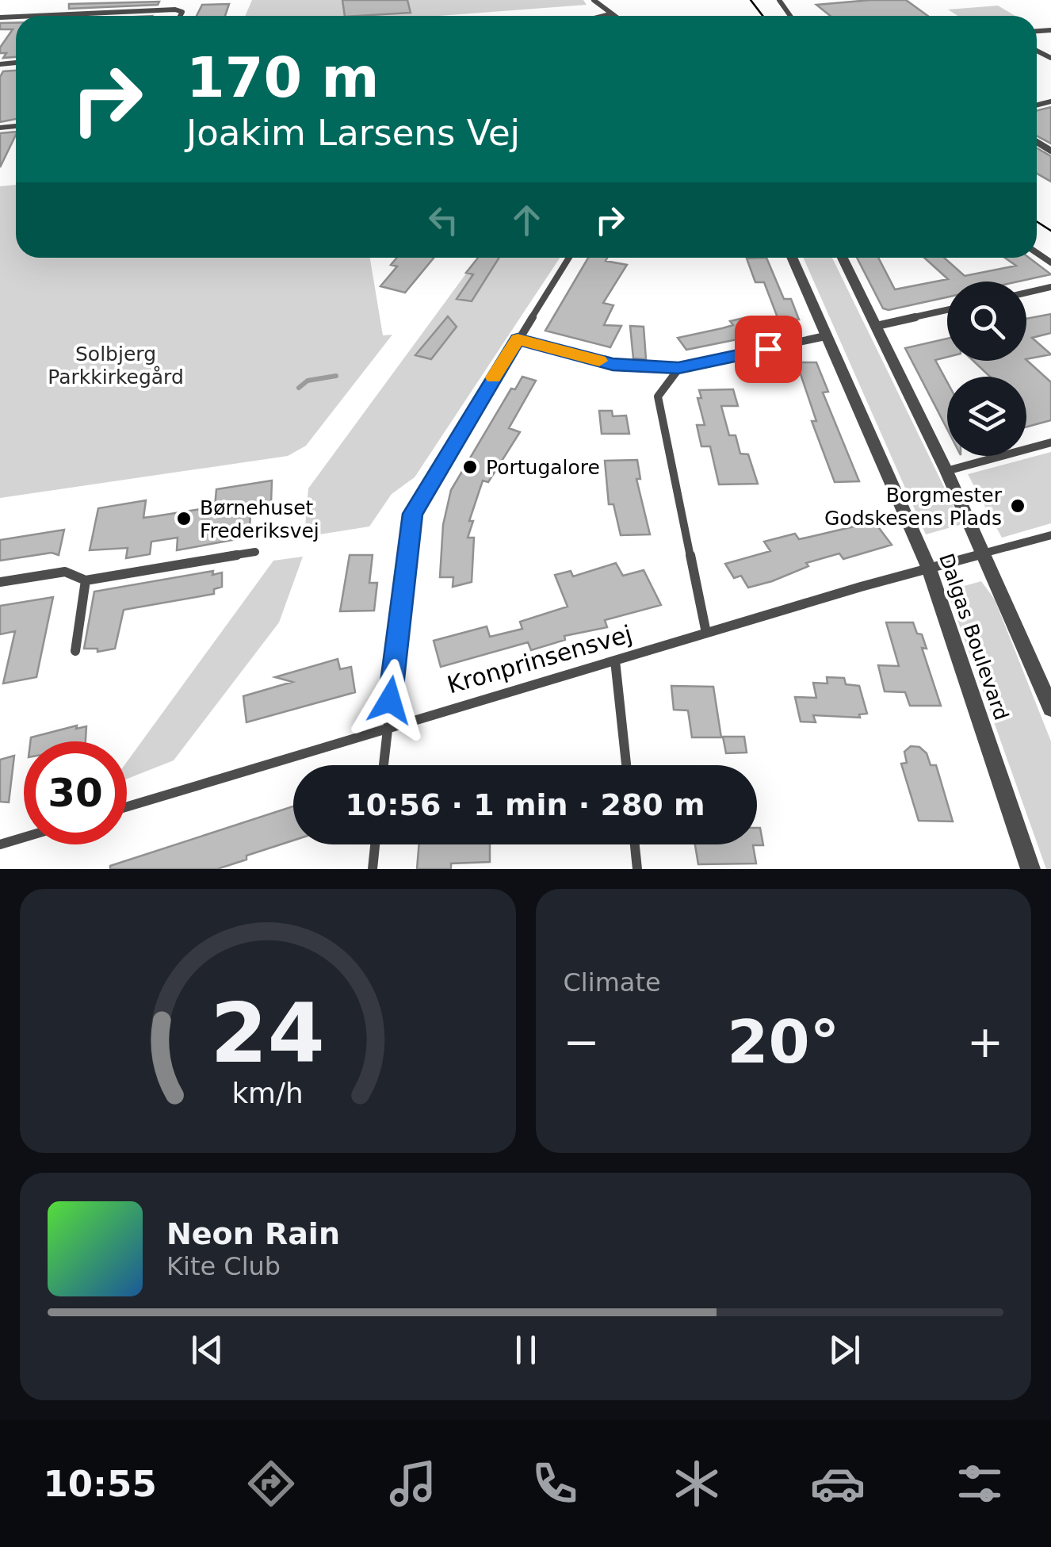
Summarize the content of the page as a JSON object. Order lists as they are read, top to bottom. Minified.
{"streets":{"street":["Dalgas Boulevard","Kronprinsensvej"]},"crossings":[["Dalgas Boulevard","Kronprinsensvej"]],"parks":["Solbjerg Parkkirkegård"],"places":["Portugalore","Borgmester Godskesens Plads","Børnehuset Frederiksvej"],"page":{"turn":["170 m","Joakim Larsens Vej"],"limit":"30","trip":"10:56 · 1 min · 280 m","tile":"Climate","heat":["−","20°","+"],"song":["Neon Rain","Kite Club"],"tabs":"10:55","gauge":["24","km/h"]}}
